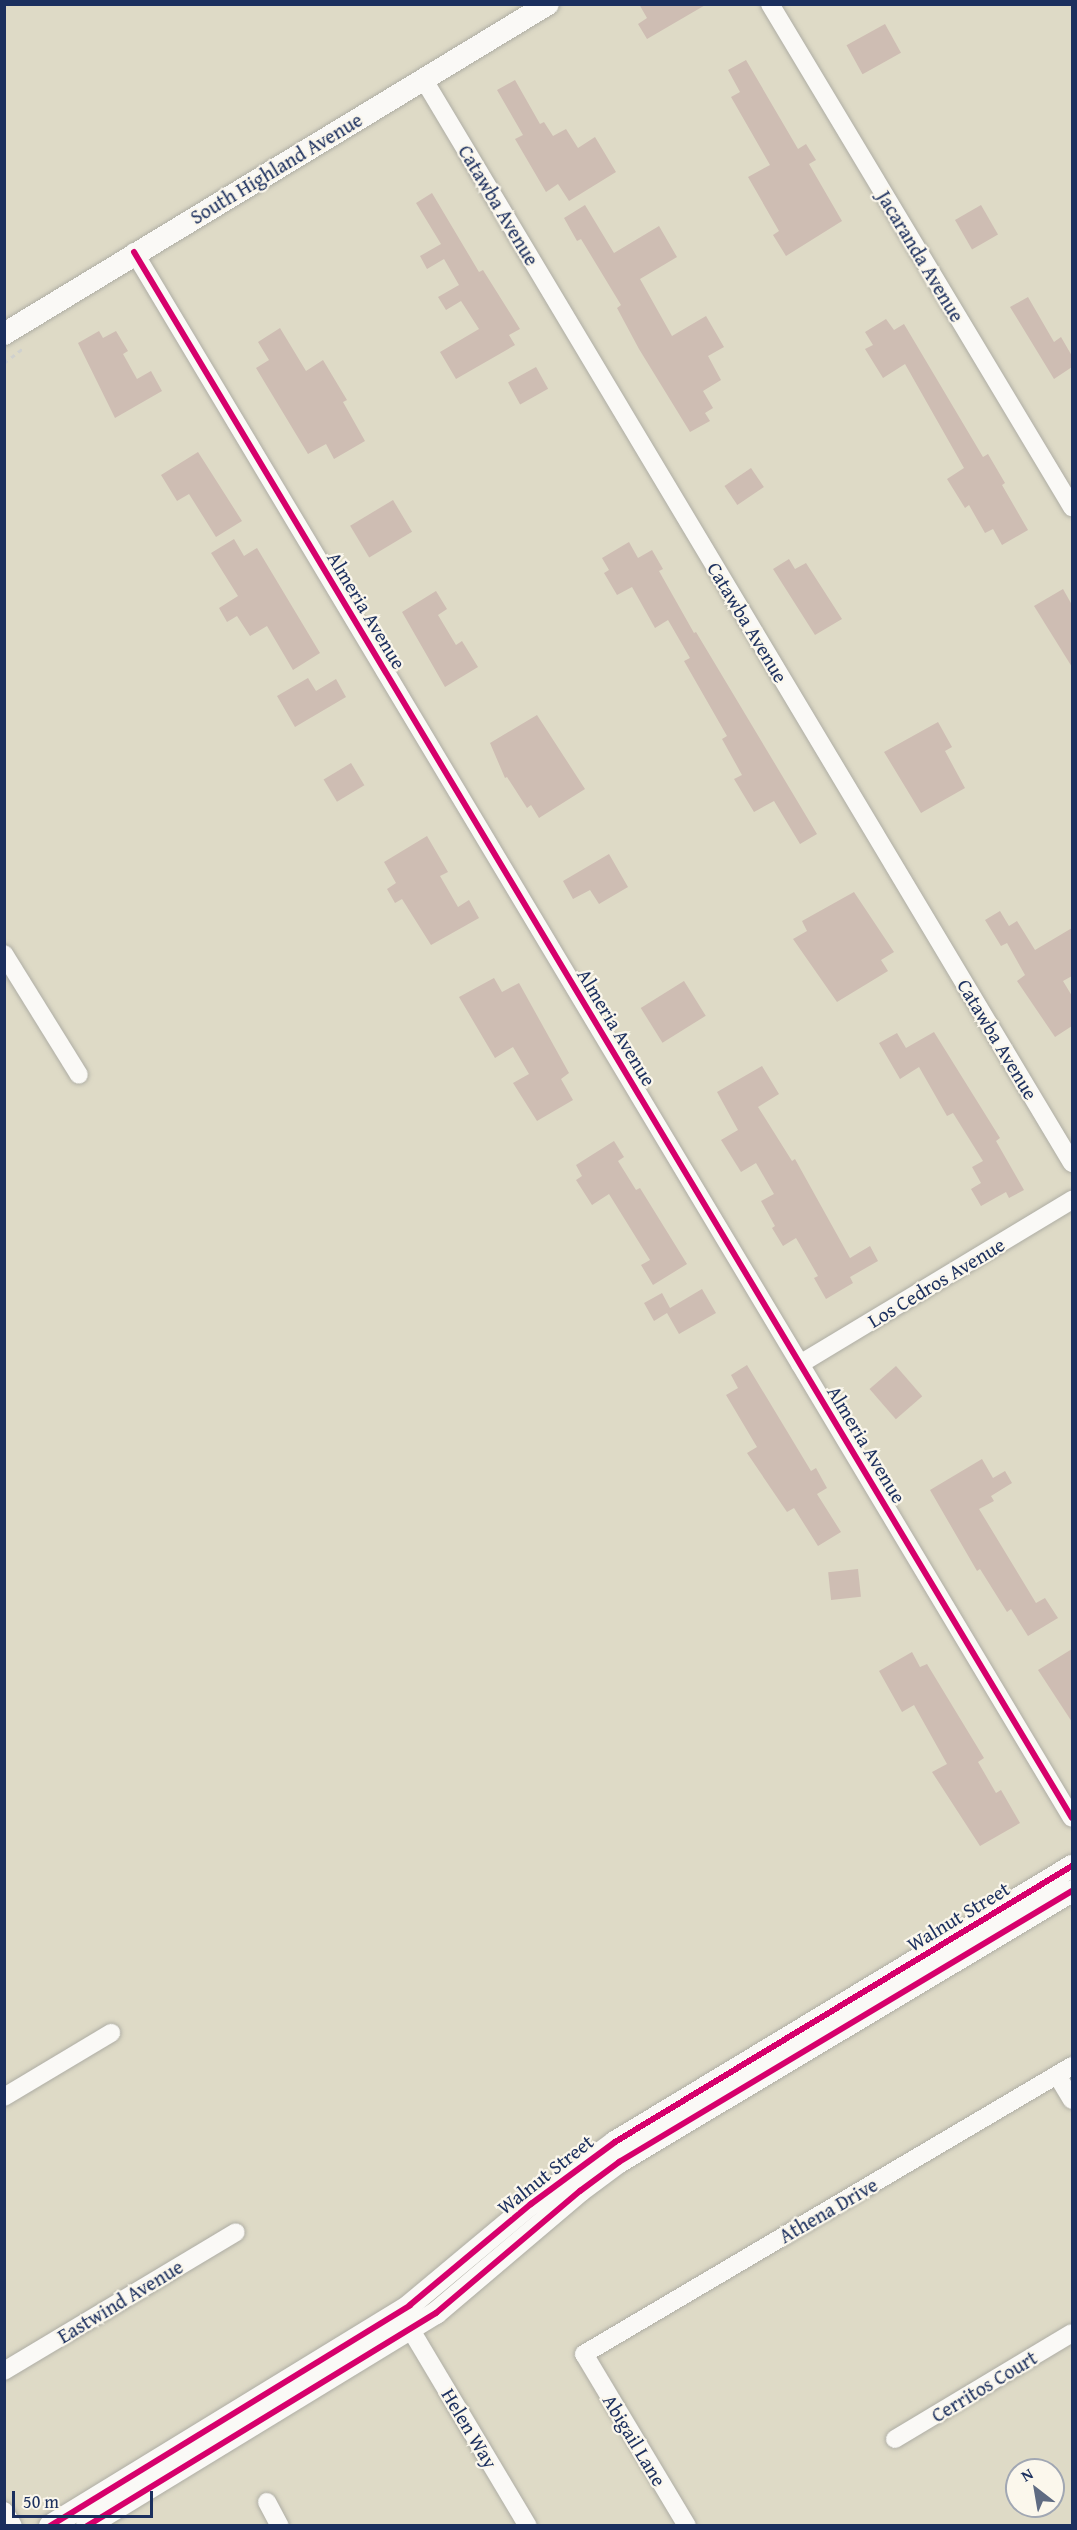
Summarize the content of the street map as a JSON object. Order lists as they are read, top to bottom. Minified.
{"streets":{"street":["South Highland Avenue","Catawba Avenue","Jacaranda Avenue","Almeria Avenue","Los Cedros Avenue","Walnut Street","Athena Drive","Eastwind Avenue","Cerritos Court","Helen Way","Abigail Lane"]},"crossings":[["South Highland Avenue","Catawba Avenue"],["South Highland Avenue","Almeria Avenue"],["Almeria Avenue","Los Cedros Avenue"],["Walnut Street","Helen Way"],["Athena Drive","Abigail Lane"]],"scale_bar":"50 m","north":"top left"}
